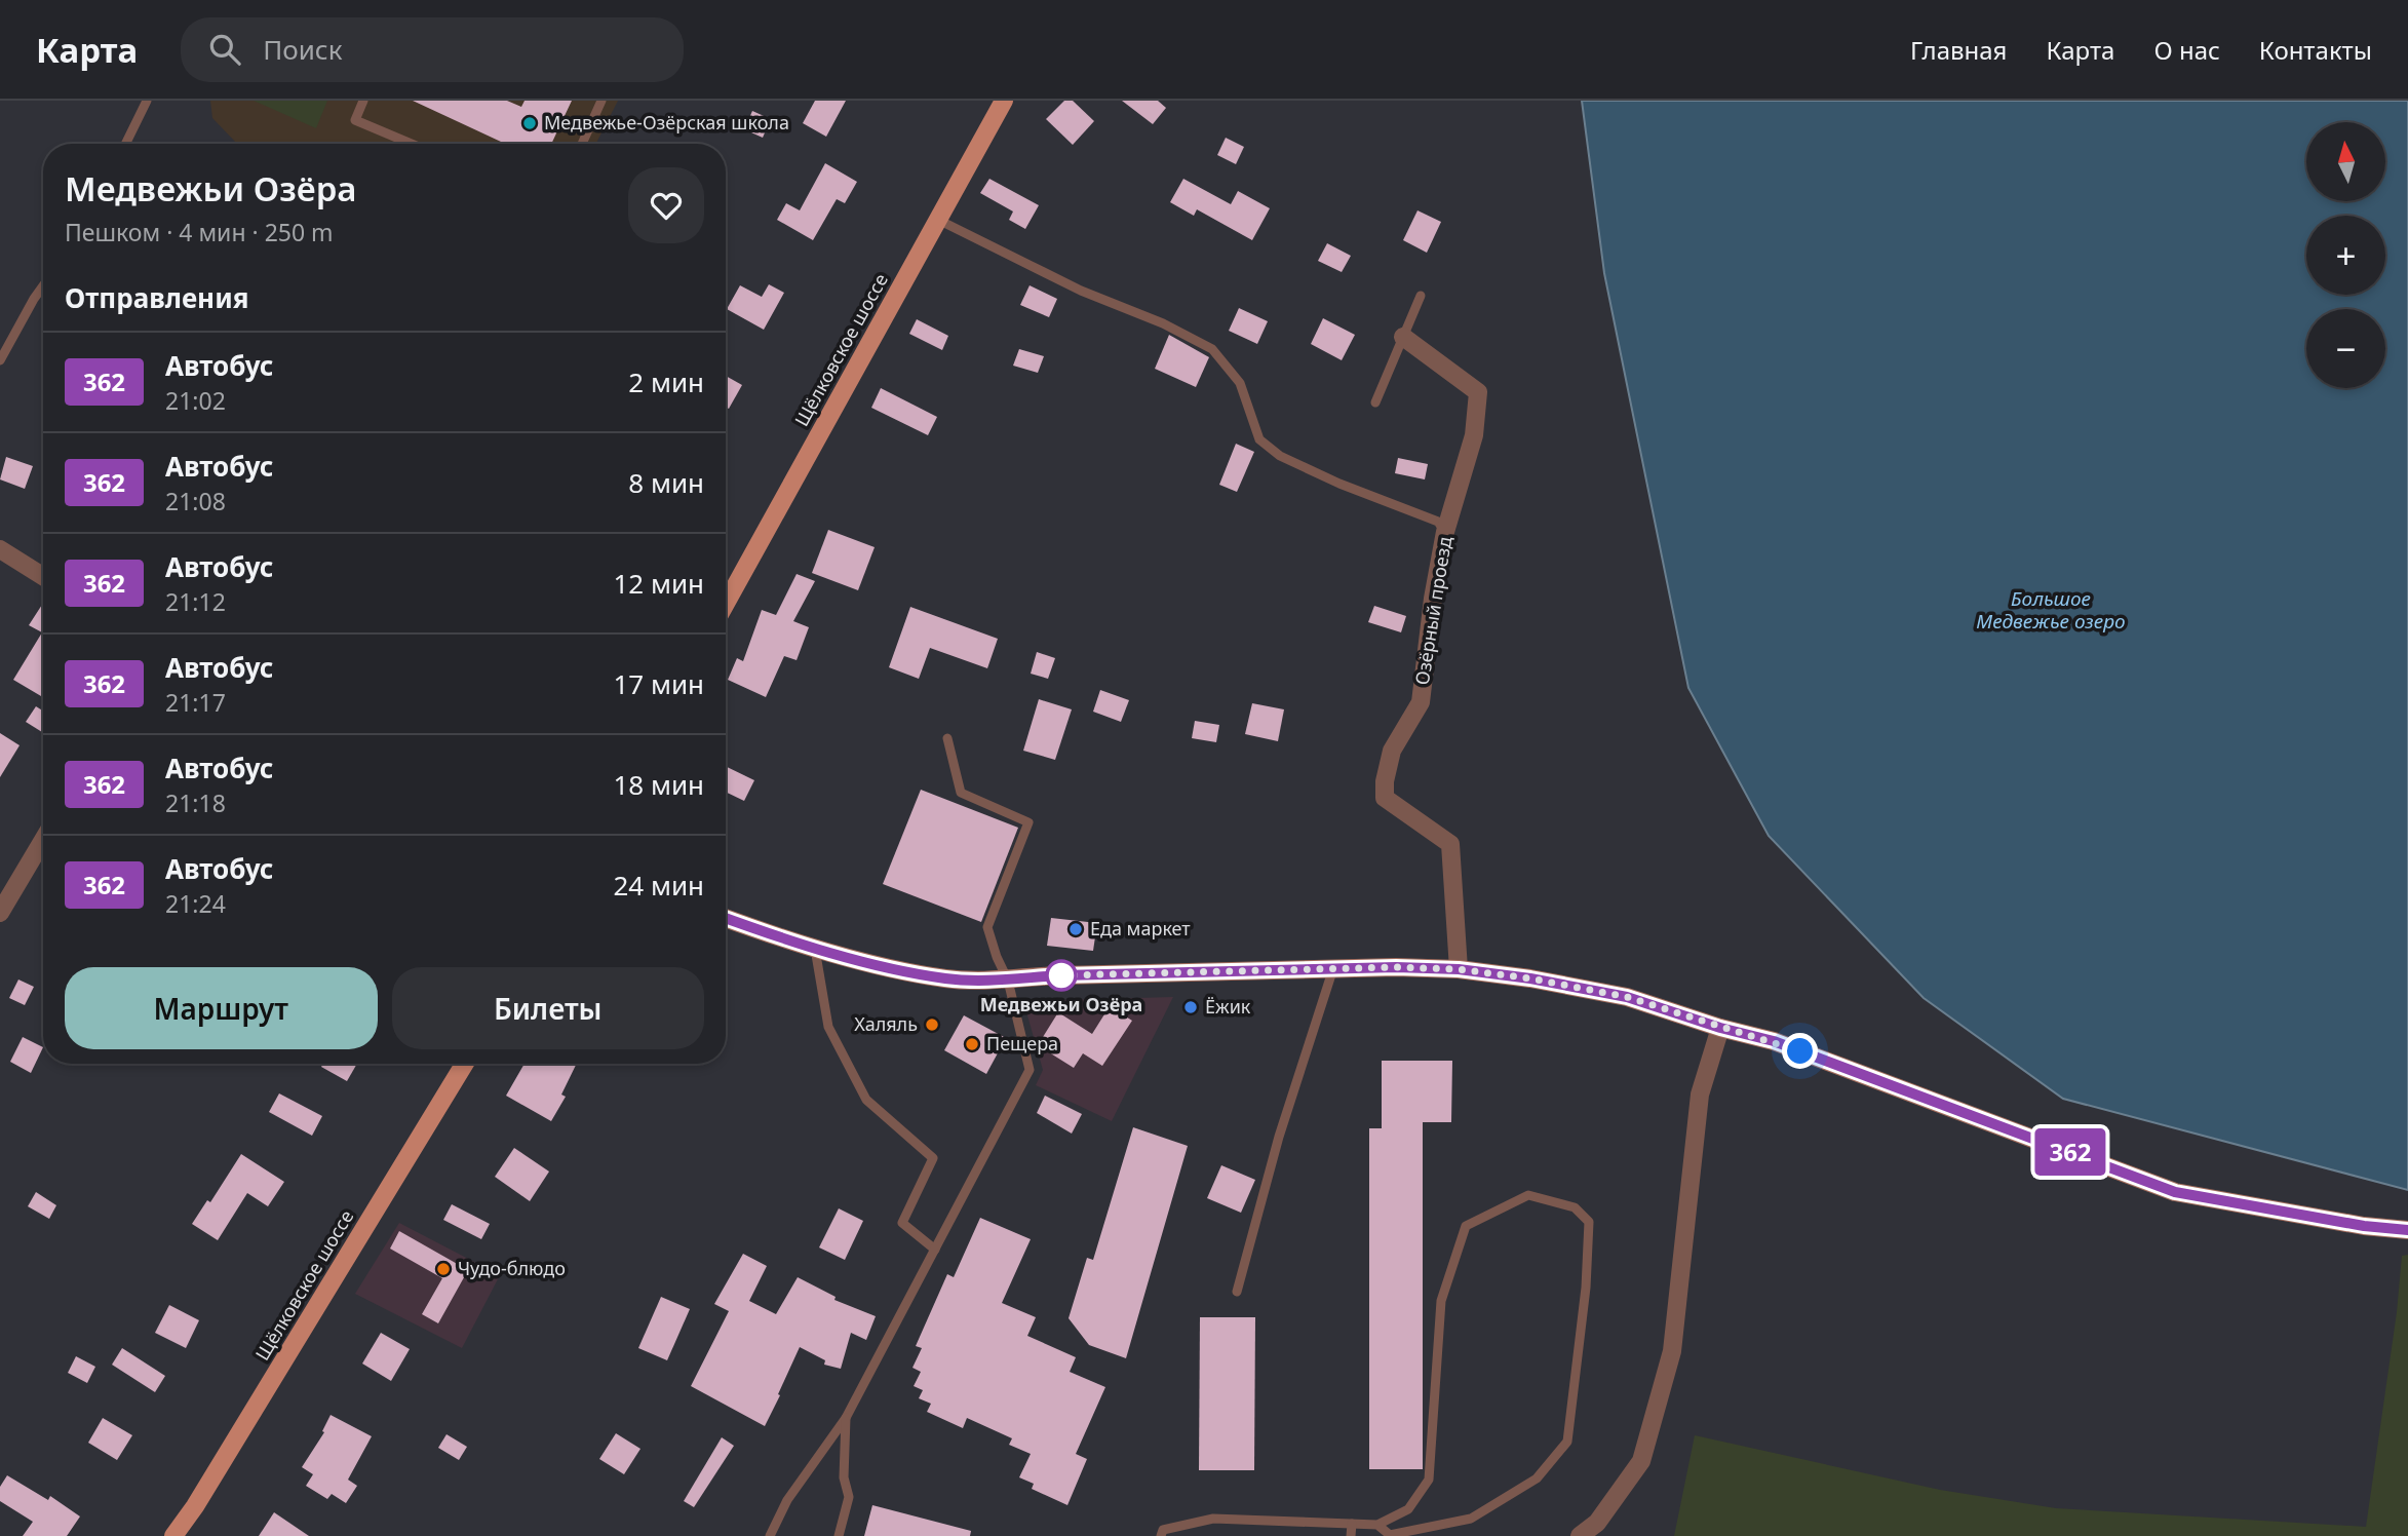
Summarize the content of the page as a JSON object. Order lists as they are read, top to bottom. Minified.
{"streets":{"main road":["Щёлковское шоссе"],"street":["Озёрный проезд"]},"water":["Большое Медвежье озеро"],"places":["Медвежье-Озёрская школа","Еда маркет","Медвежьи Озёра","Ёжик","Халяль","Пещера","Чудо-блюдо"],"lines":["bus line 362"],"north":"top","page":{"header":"Карта","search":"Поиск","nav":["Главная","Карта","О нас","Контакты"],"on_map":"362","map_buttons":["+","−"],"heading":[["Медвежьи Озёра","Пешком · 4 мин · 250 m"],"Отправления"],"list":[{"mark":"362","name":"Автобус","note":"21:02","value":"2 мин"},{"mark":"362","name":"Автобус","note":"21:08","value":"8 мин"},{"mark":"362","name":"Автобус","note":"21:12","value":"12 мин"},{"mark":"362","name":"Автобус","note":"21:17","value":"17 мин"},{"mark":"362","name":"Автобус","note":"21:18","value":"18 мин"},{"mark":"362","name":"Автобус","note":"21:24","value":"24 мин"}],"buttons":["Маршрут","Билеты"]}}
